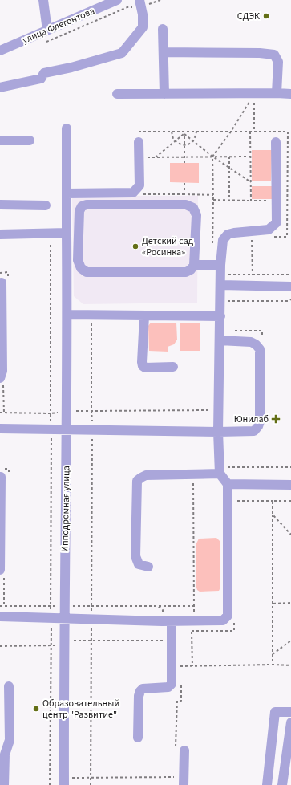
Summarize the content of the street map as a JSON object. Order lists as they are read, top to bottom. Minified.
{"streets":{"street":["улица Флегонтова","Ипподромная улица"]},"places":{"other":["СДЭК","Детский сад «Росинка»","Образовательный центр \"Развитие\""],"health":["Юнилаб"]}}
